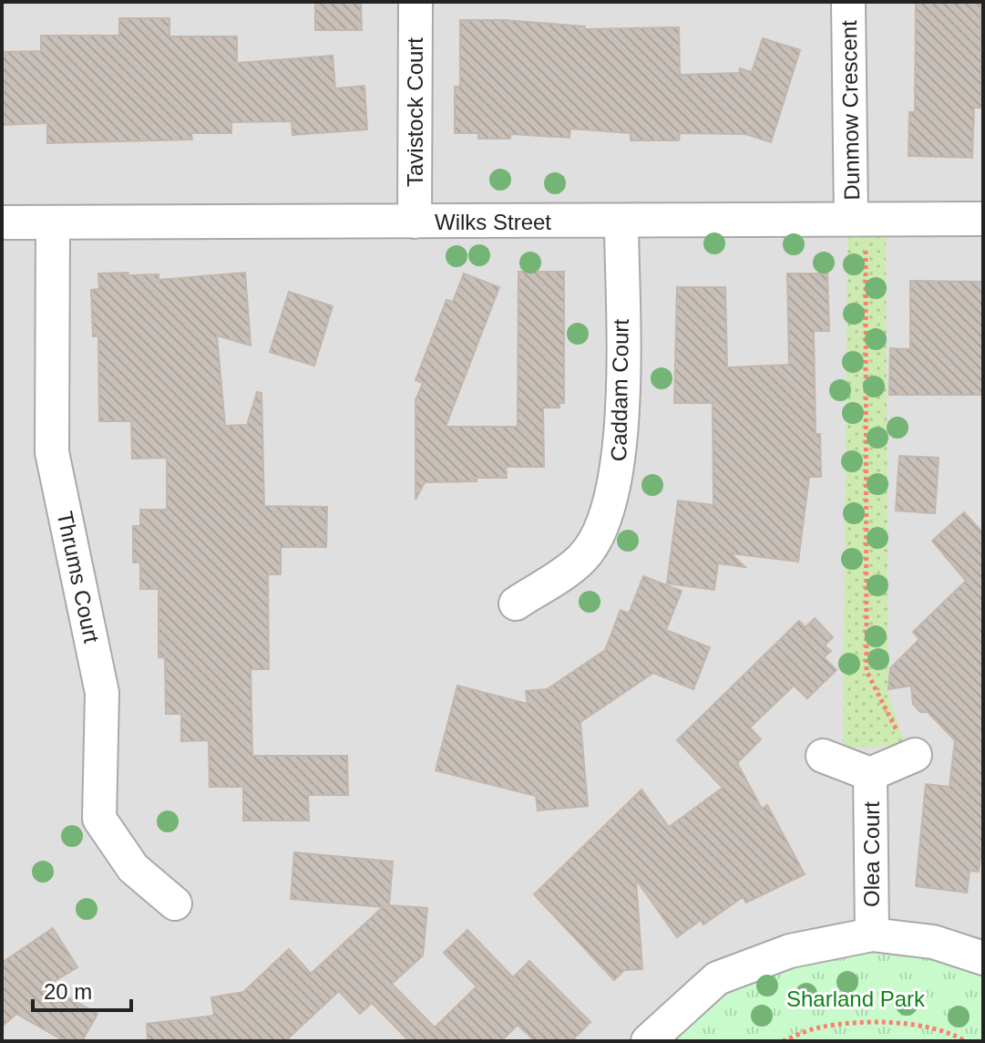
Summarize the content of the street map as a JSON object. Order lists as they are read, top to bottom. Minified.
{"streets":{"street":["Dunmow Crescent","Tavistock Court","Wilks Street","Caddam Court","Thrums Court","Olea Court"]},"crossings":[["Dunmow Crescent","Wilks Street"],["Tavistock Court","Wilks Street"],["Wilks Street","Caddam Court"],["Wilks Street","Thrums Court"]],"parks":["Sharland Park"],"scale_bar":"20 m"}
